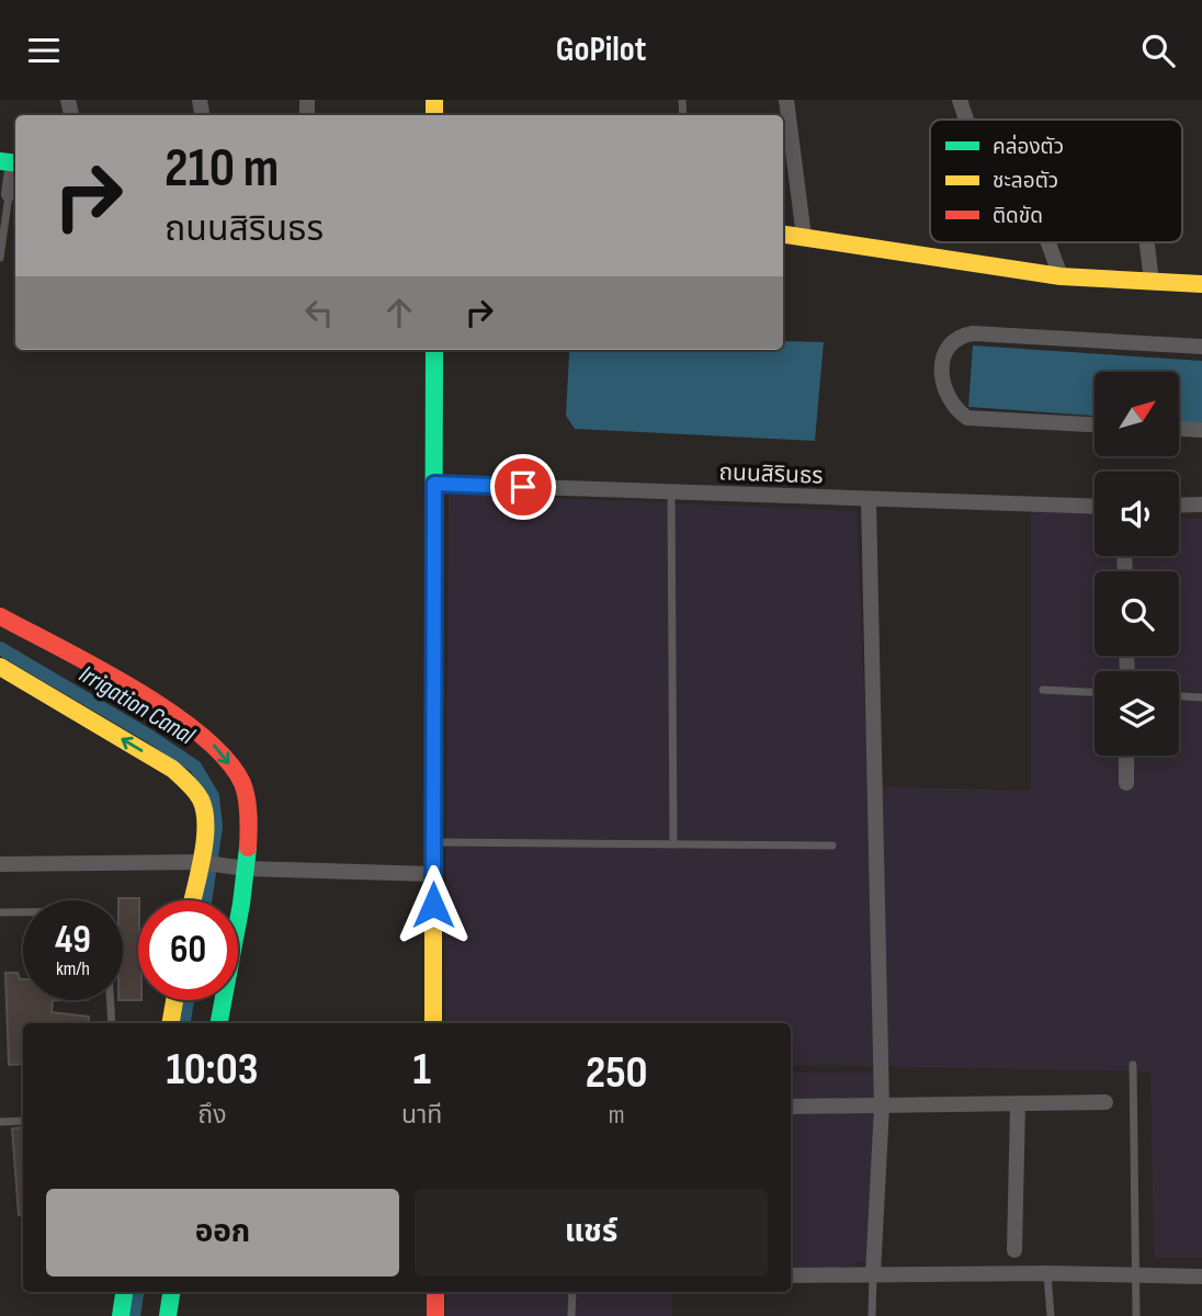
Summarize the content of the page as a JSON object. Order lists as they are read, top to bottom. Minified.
{"streets":{"street":["ถนนสิรินธร"]},"water":["Irrigation Canal"],"legend":["คล่องตัว","ชะลอตัว","ติดขัด"],"north":"top right","page":{"header":"GoPilot","turn":["210 m","ถนนสิรินธร"],"speed":"49 km/h","limit":"60","eta":["10:03","ถึง","1","นาที","250","m"],"buttons":["ออก","แชร์"]}}
